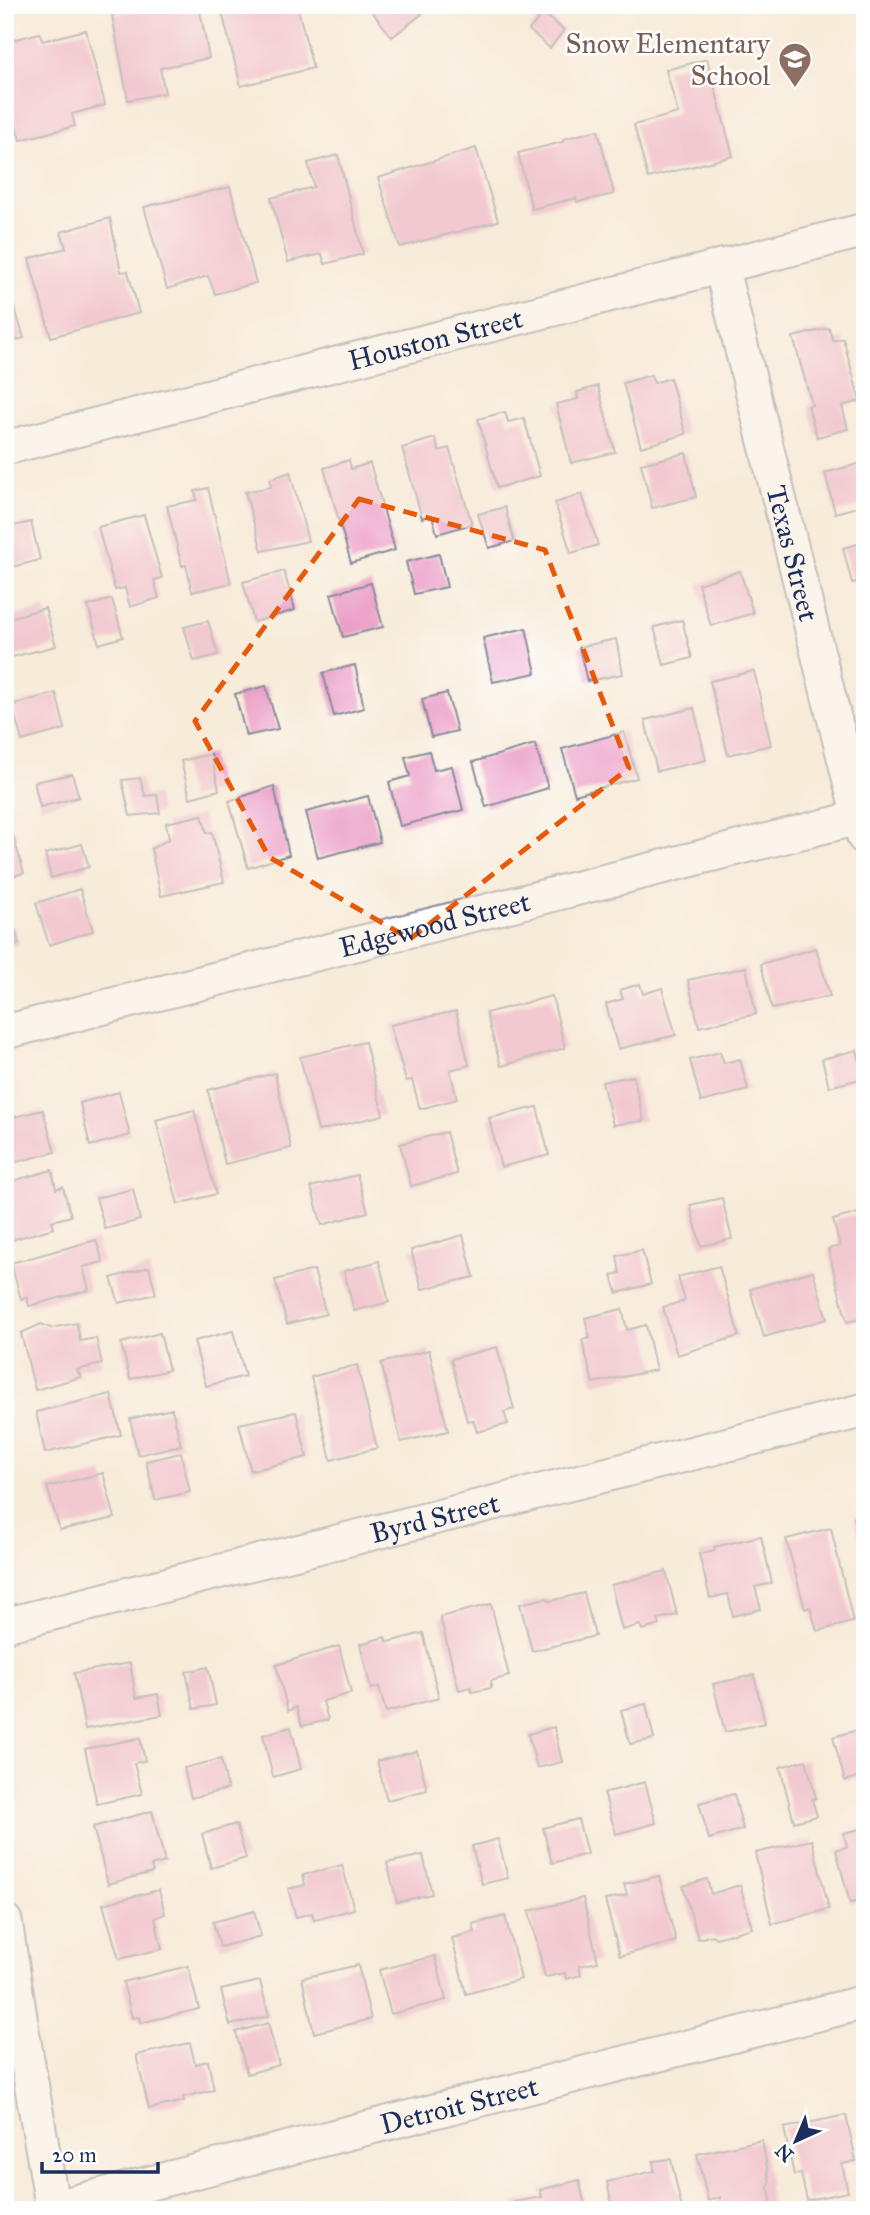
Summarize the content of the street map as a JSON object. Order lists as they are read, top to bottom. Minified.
{"streets":{"street":["Houston Street","Texas Street","Edgewood Street","Byrd Street","Detroit Street"]},"crossings":[["Houston Street","Texas Street"],["Texas Street","Edgewood Street"]],"places":{"school or university":["Snow Elementary School"]},"scale_bar":"20 m","north":"bottom left"}
